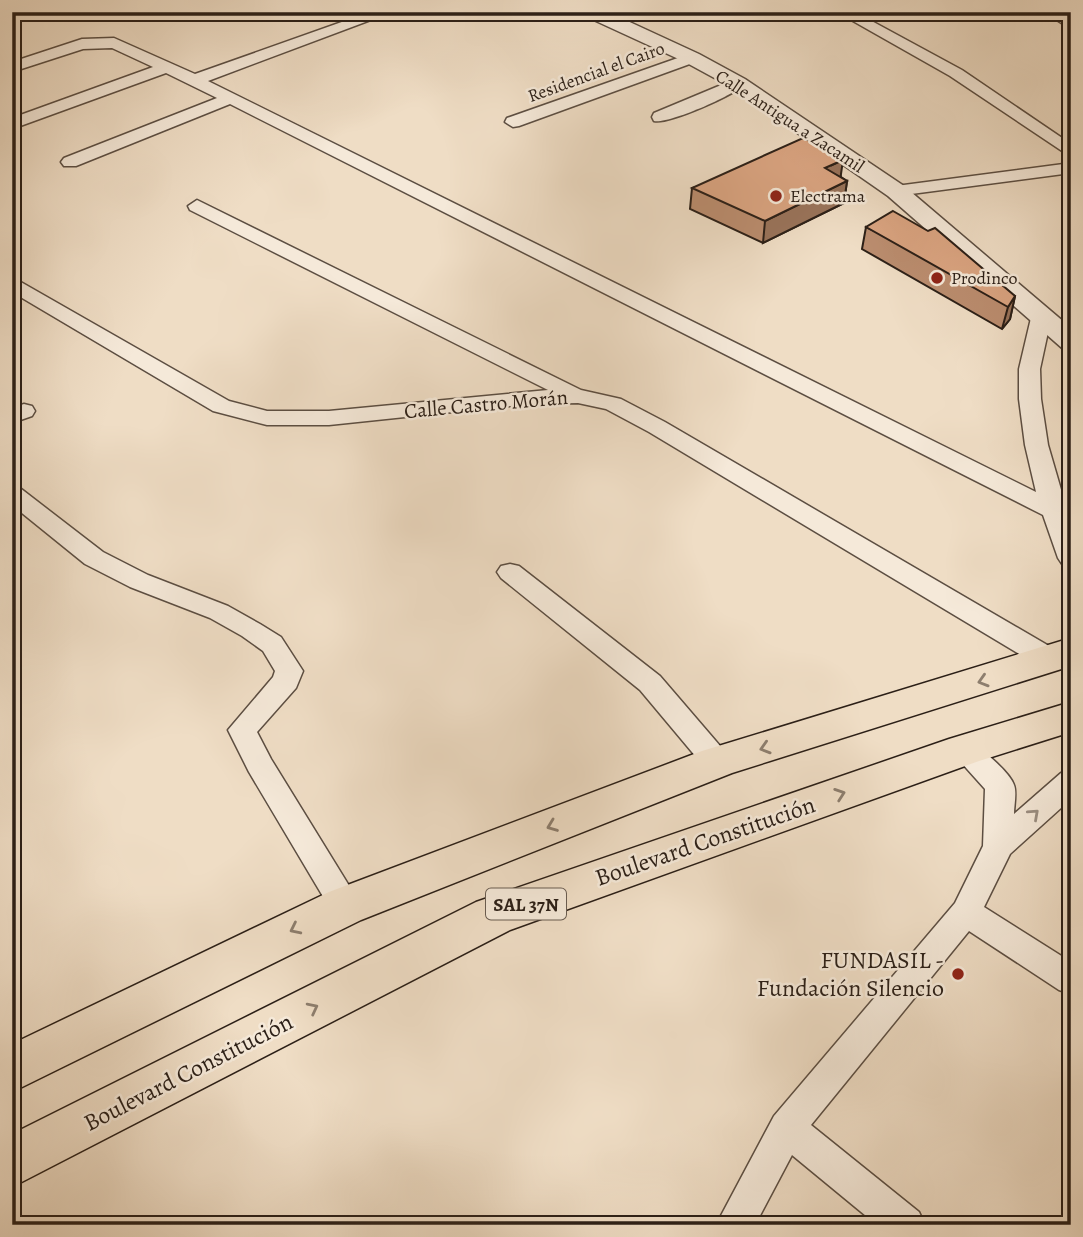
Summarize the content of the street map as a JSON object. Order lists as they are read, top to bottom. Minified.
{"streets":{"highway":["Boulevard Constitución","SAL 37N"],"street":["Residencial el Cairo","Calle Antigua a Zacamil","Calle Castro Morán"]},"crossings":[["Residencial el Cairo","Calle Antigua a Zacamil"]],"places":["Electrama","Prodinco","FUNDASIL - Fundación Silencio"]}
